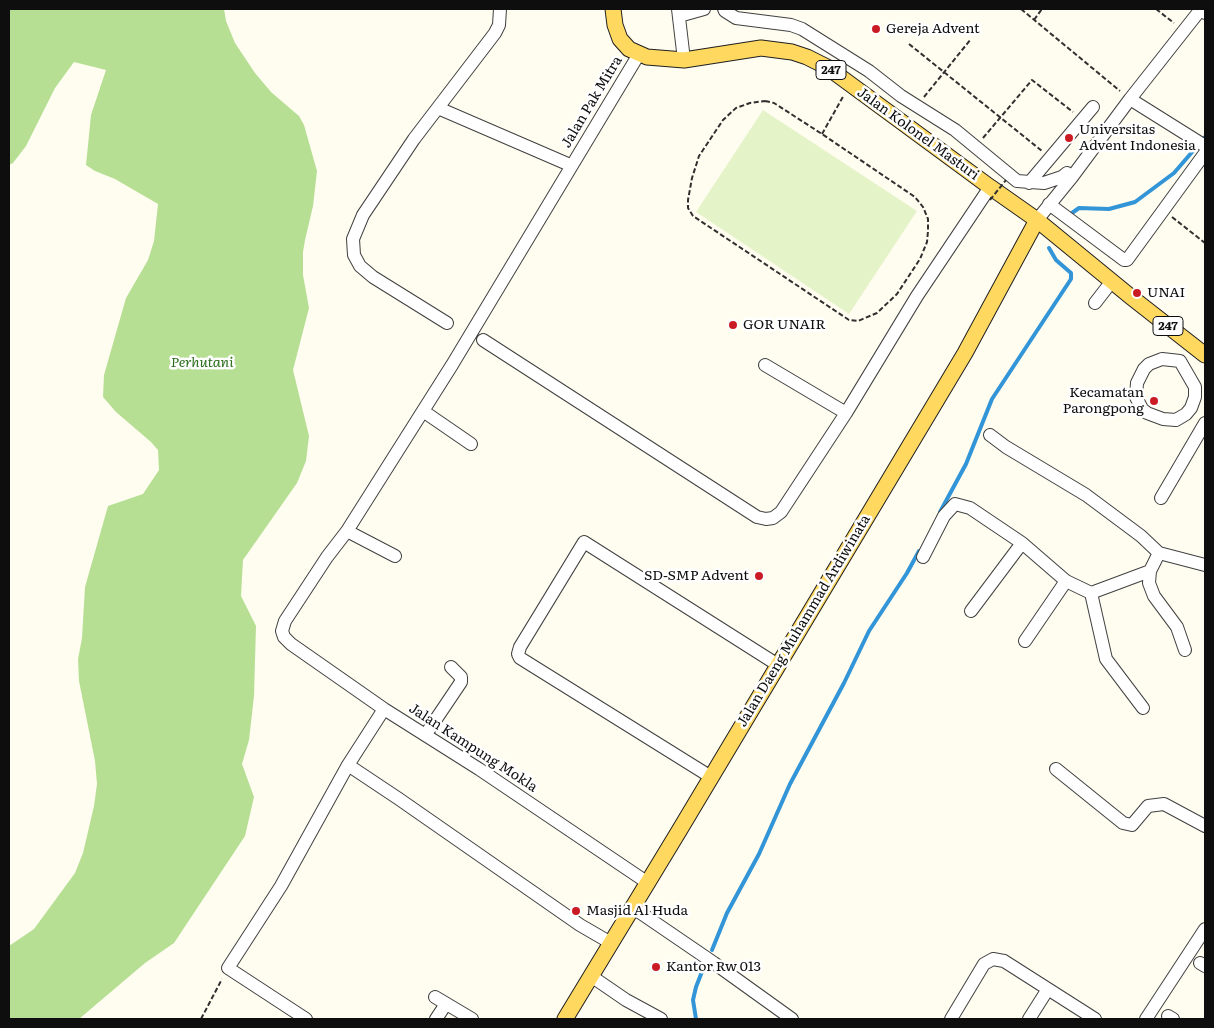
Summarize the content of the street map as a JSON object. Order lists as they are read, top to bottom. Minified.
{"streets":{"main road":["247","Jalan Kolonel Masturi","Jalan Daeng Muhammad Ardiwinata"],"street":["Jalan Pak Mitra","Jalan Kampung Mokla"]},"crossings":[["Jalan Pak Mitra","Jalan Kolonel Masturi"],["Jalan Pak Mitra","Jalan Kampung Mokla"],["Jalan Kolonel Masturi","Jalan Daeng Muhammad Ardiwinata"],["Jalan Daeng Muhammad Ardiwinata","Jalan Kampung Mokla"]],"parks":["Perhutani"],"places":["Gereja Advent","Universitas Advent Indonesia","UNAI","GOR UNAIR","Kecamatan Parongpong","SD-SMP Advent","Masjid Al Huda","Kantor Rw 013"]}
